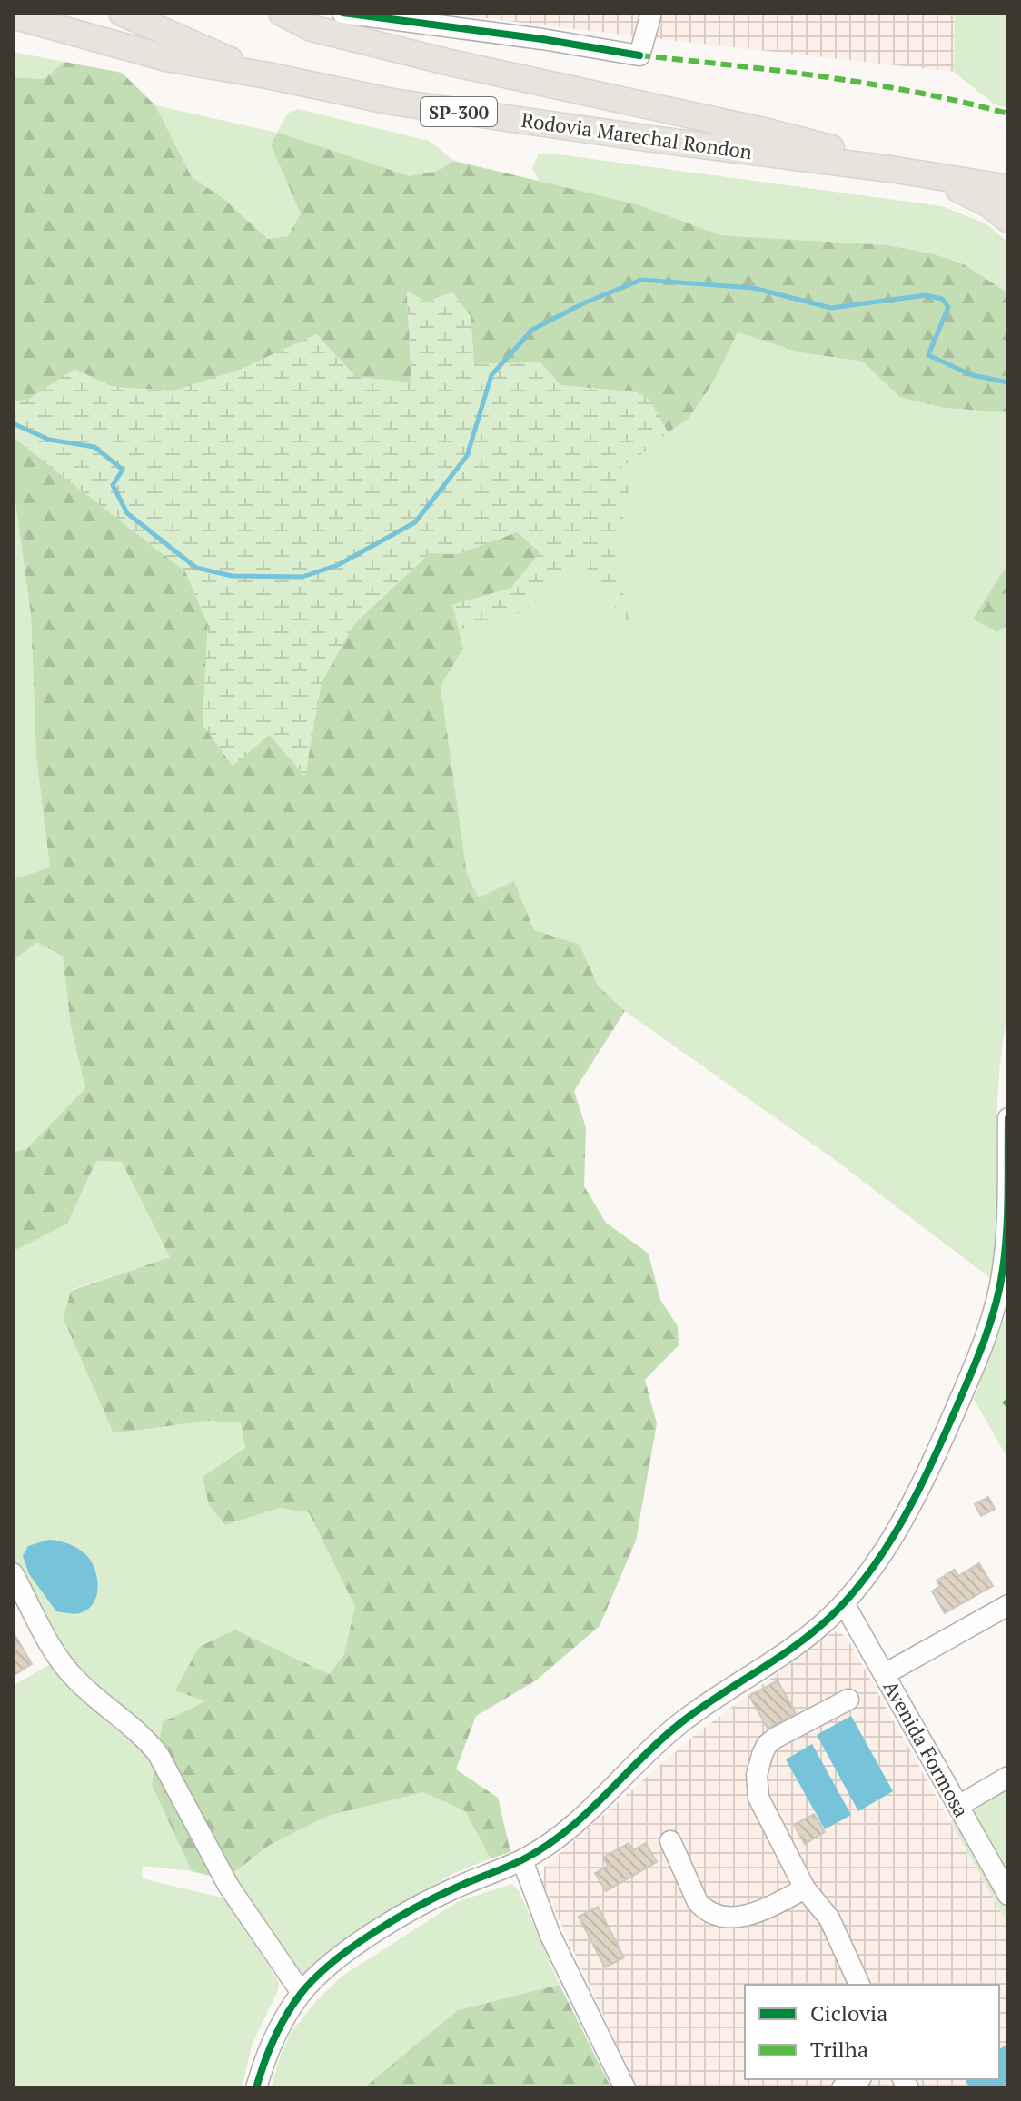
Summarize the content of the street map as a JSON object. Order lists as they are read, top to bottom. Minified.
{"streets":{"main road":["SP-300","Rodovia Marechal Rondon"],"street":["Avenida Formosa"]},"legend":["Ciclovia","Trilha"]}
